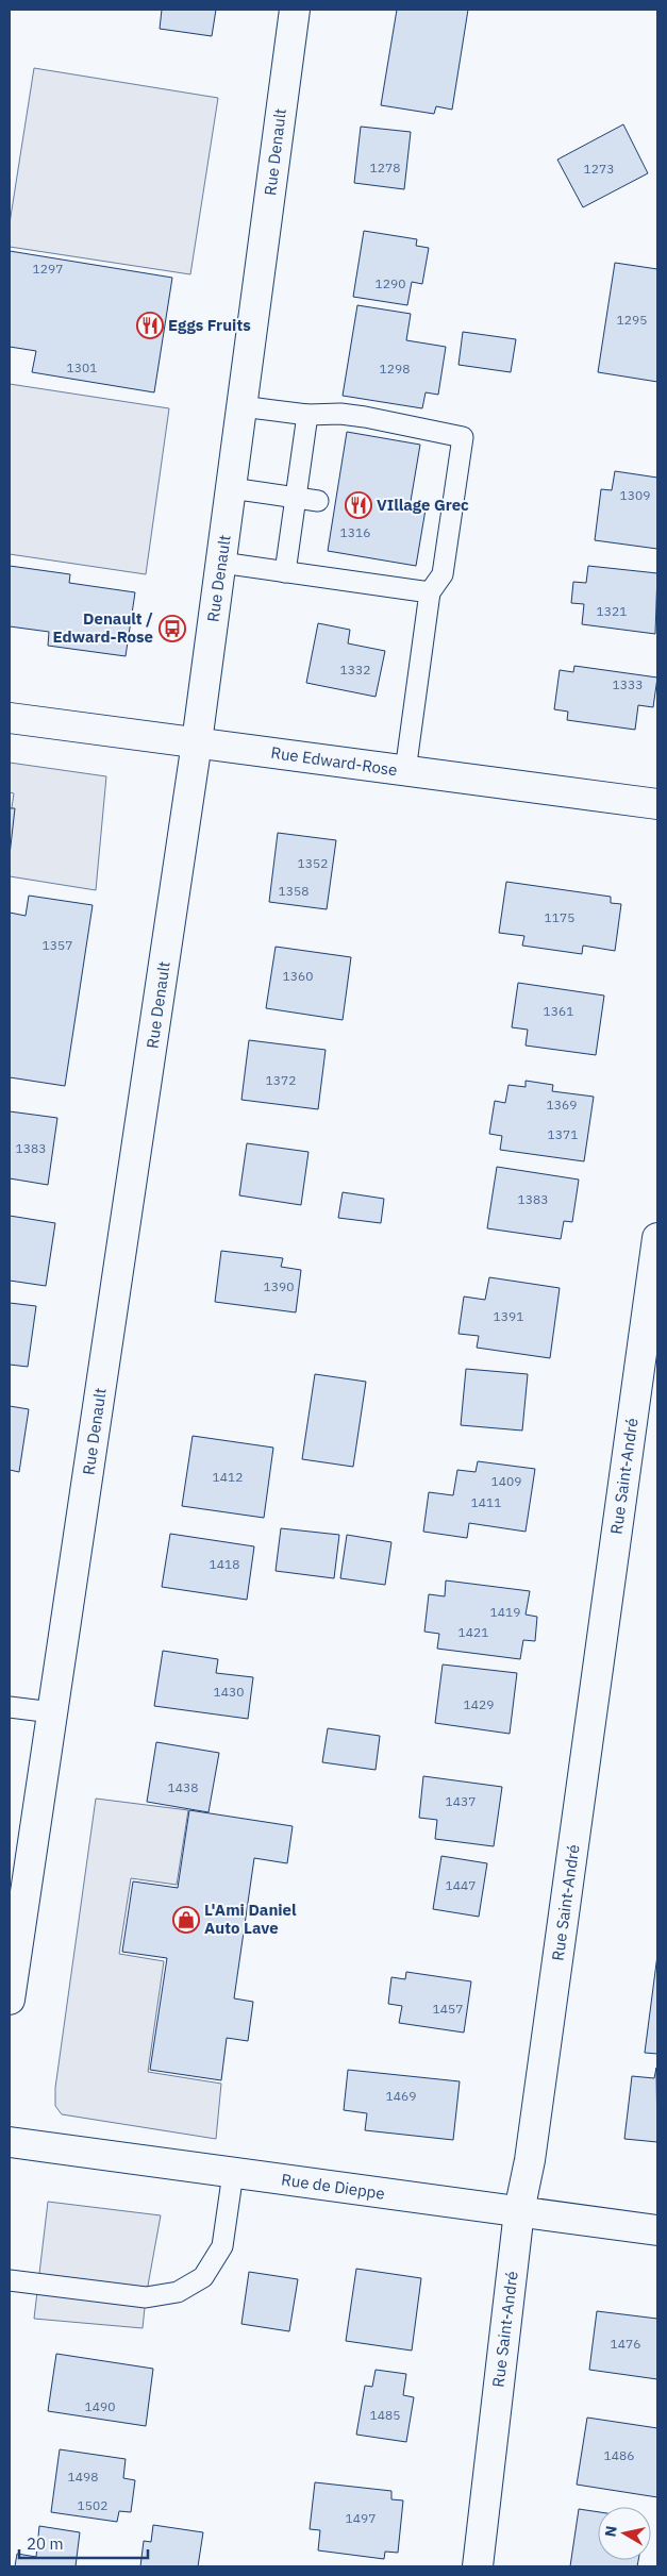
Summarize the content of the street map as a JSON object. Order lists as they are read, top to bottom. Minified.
{"streets":{"street":["Rue Denault","Rue Edward-Rose","Rue Saint-André","Rue de Dieppe"]},"crossings":[["Rue Denault","Rue Edward-Rose"],["Rue Saint-André","Rue de Dieppe"]],"places":{"restaurant":["Eggs Fruits","VIllage Grec"],"bus stop":["Denault / Edward-Rose"],"shop":["L'Ami Daniel Auto Lave"]},"house_numbers":["1278","1273","1297","1290","1295","1301","1298","1309","1316","1321","1332","1333","1352","1358","1175","1357","1360","1361","1372","1369","1371","1383","1383","1390","1391","1412","1409","1411","1418","1419","1421","1430","1429","1438","1437","1447","1457","1469","1476","1490","1485","1486","1498","1502","1497"],"scale_bar":"20 m","north":"left"}
